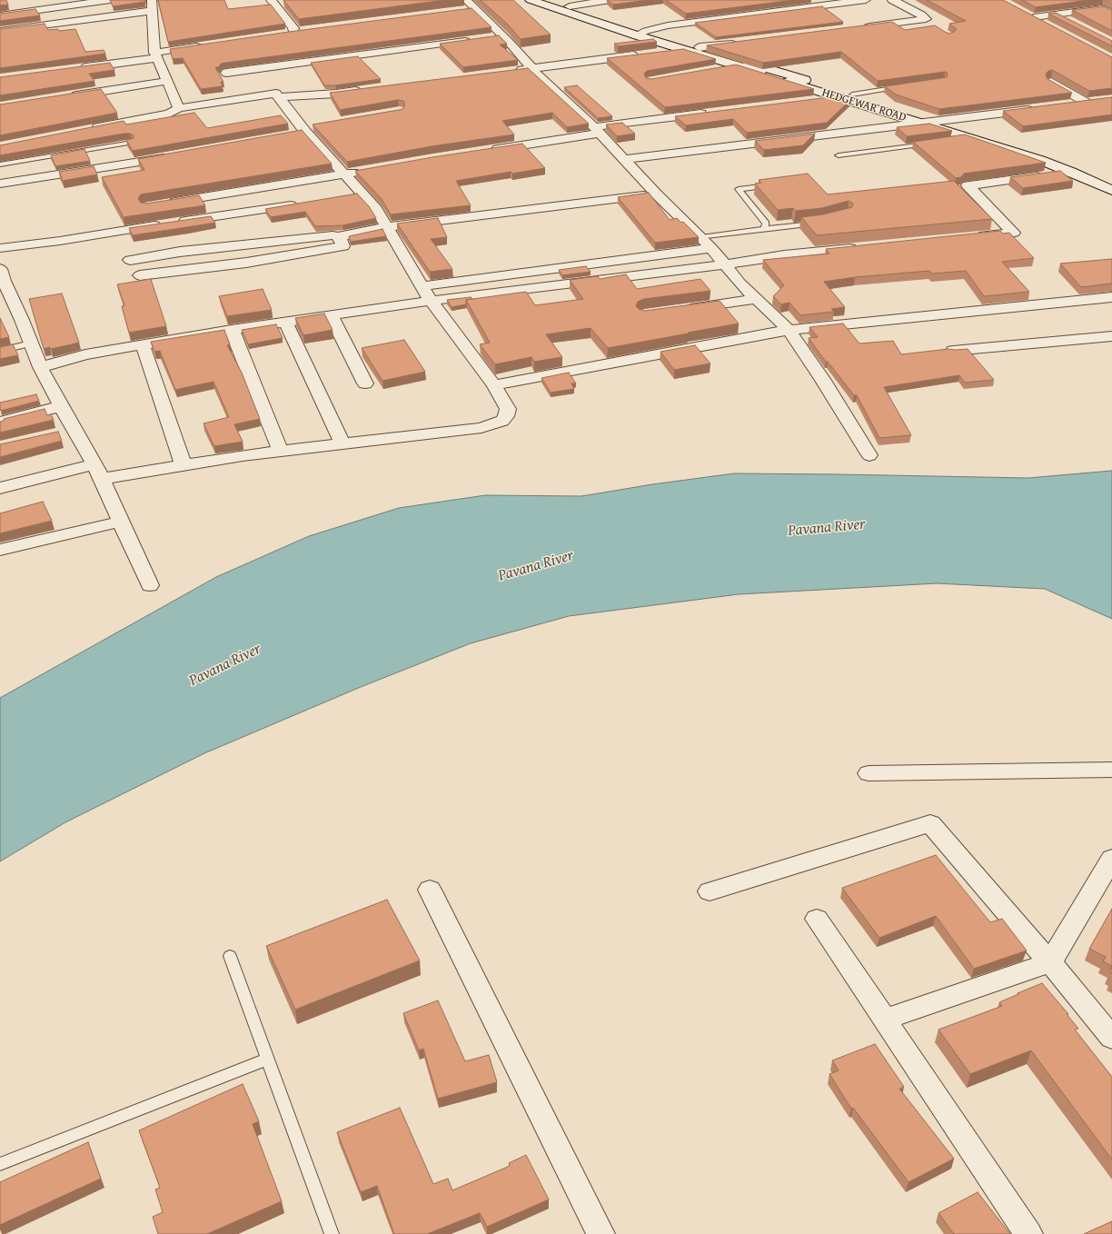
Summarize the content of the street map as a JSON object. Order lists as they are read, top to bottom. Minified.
{"streets":{"main road":["HEDGEWAR ROAD"]},"water":["Pavana River"]}
